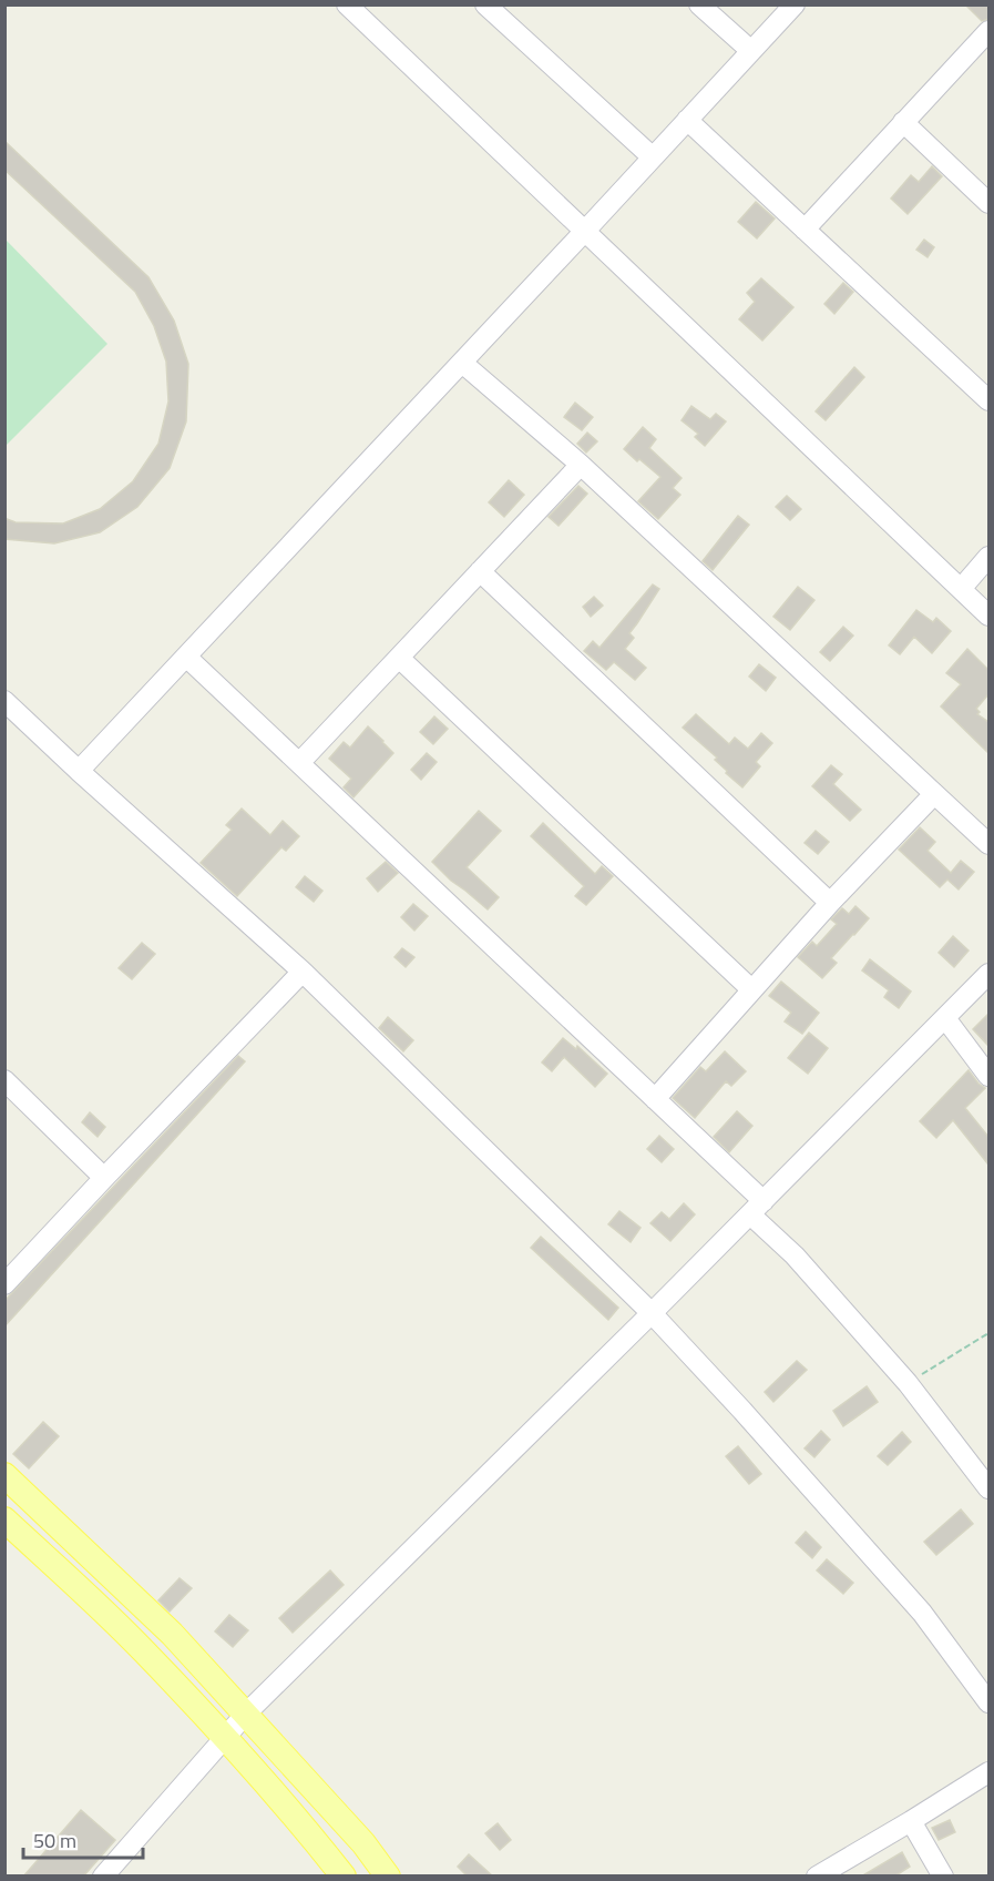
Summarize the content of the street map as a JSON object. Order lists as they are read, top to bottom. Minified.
{"scale_bar":"50 m"}
